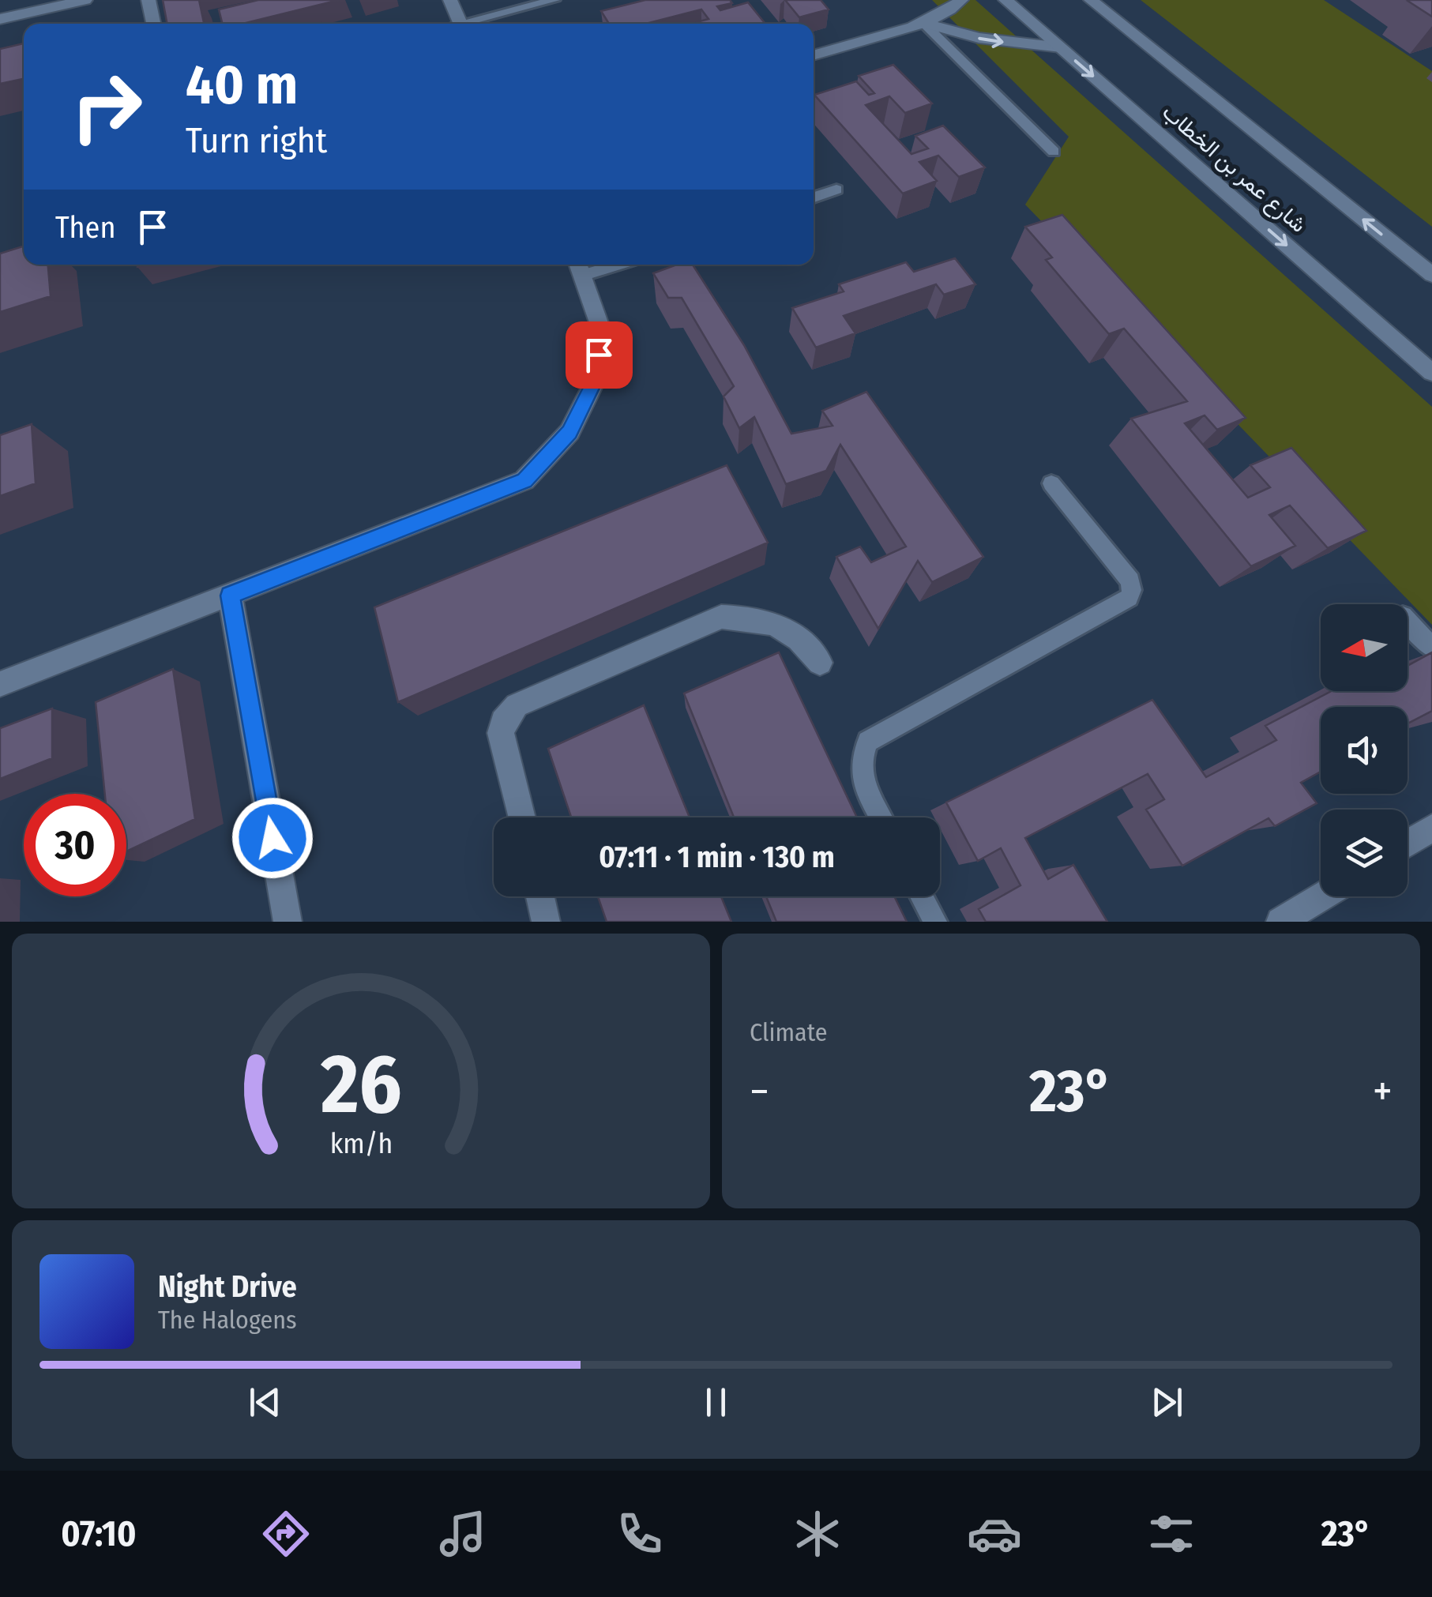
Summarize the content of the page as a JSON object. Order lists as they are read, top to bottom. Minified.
{"streets":{"street":["شارع عمر بن الخطاب"]},"north":"left","page":{"turn":["40 m","Turn right"],"then":"Then","limit":"30","trip":"07:11 · 1 min · 130 m","tile":"Climate","heat":["−","23°","+"],"song":["Night Drive","The Halogens"],"tabs":["07:10","23°"],"gauge":["26","km/h"]}}
